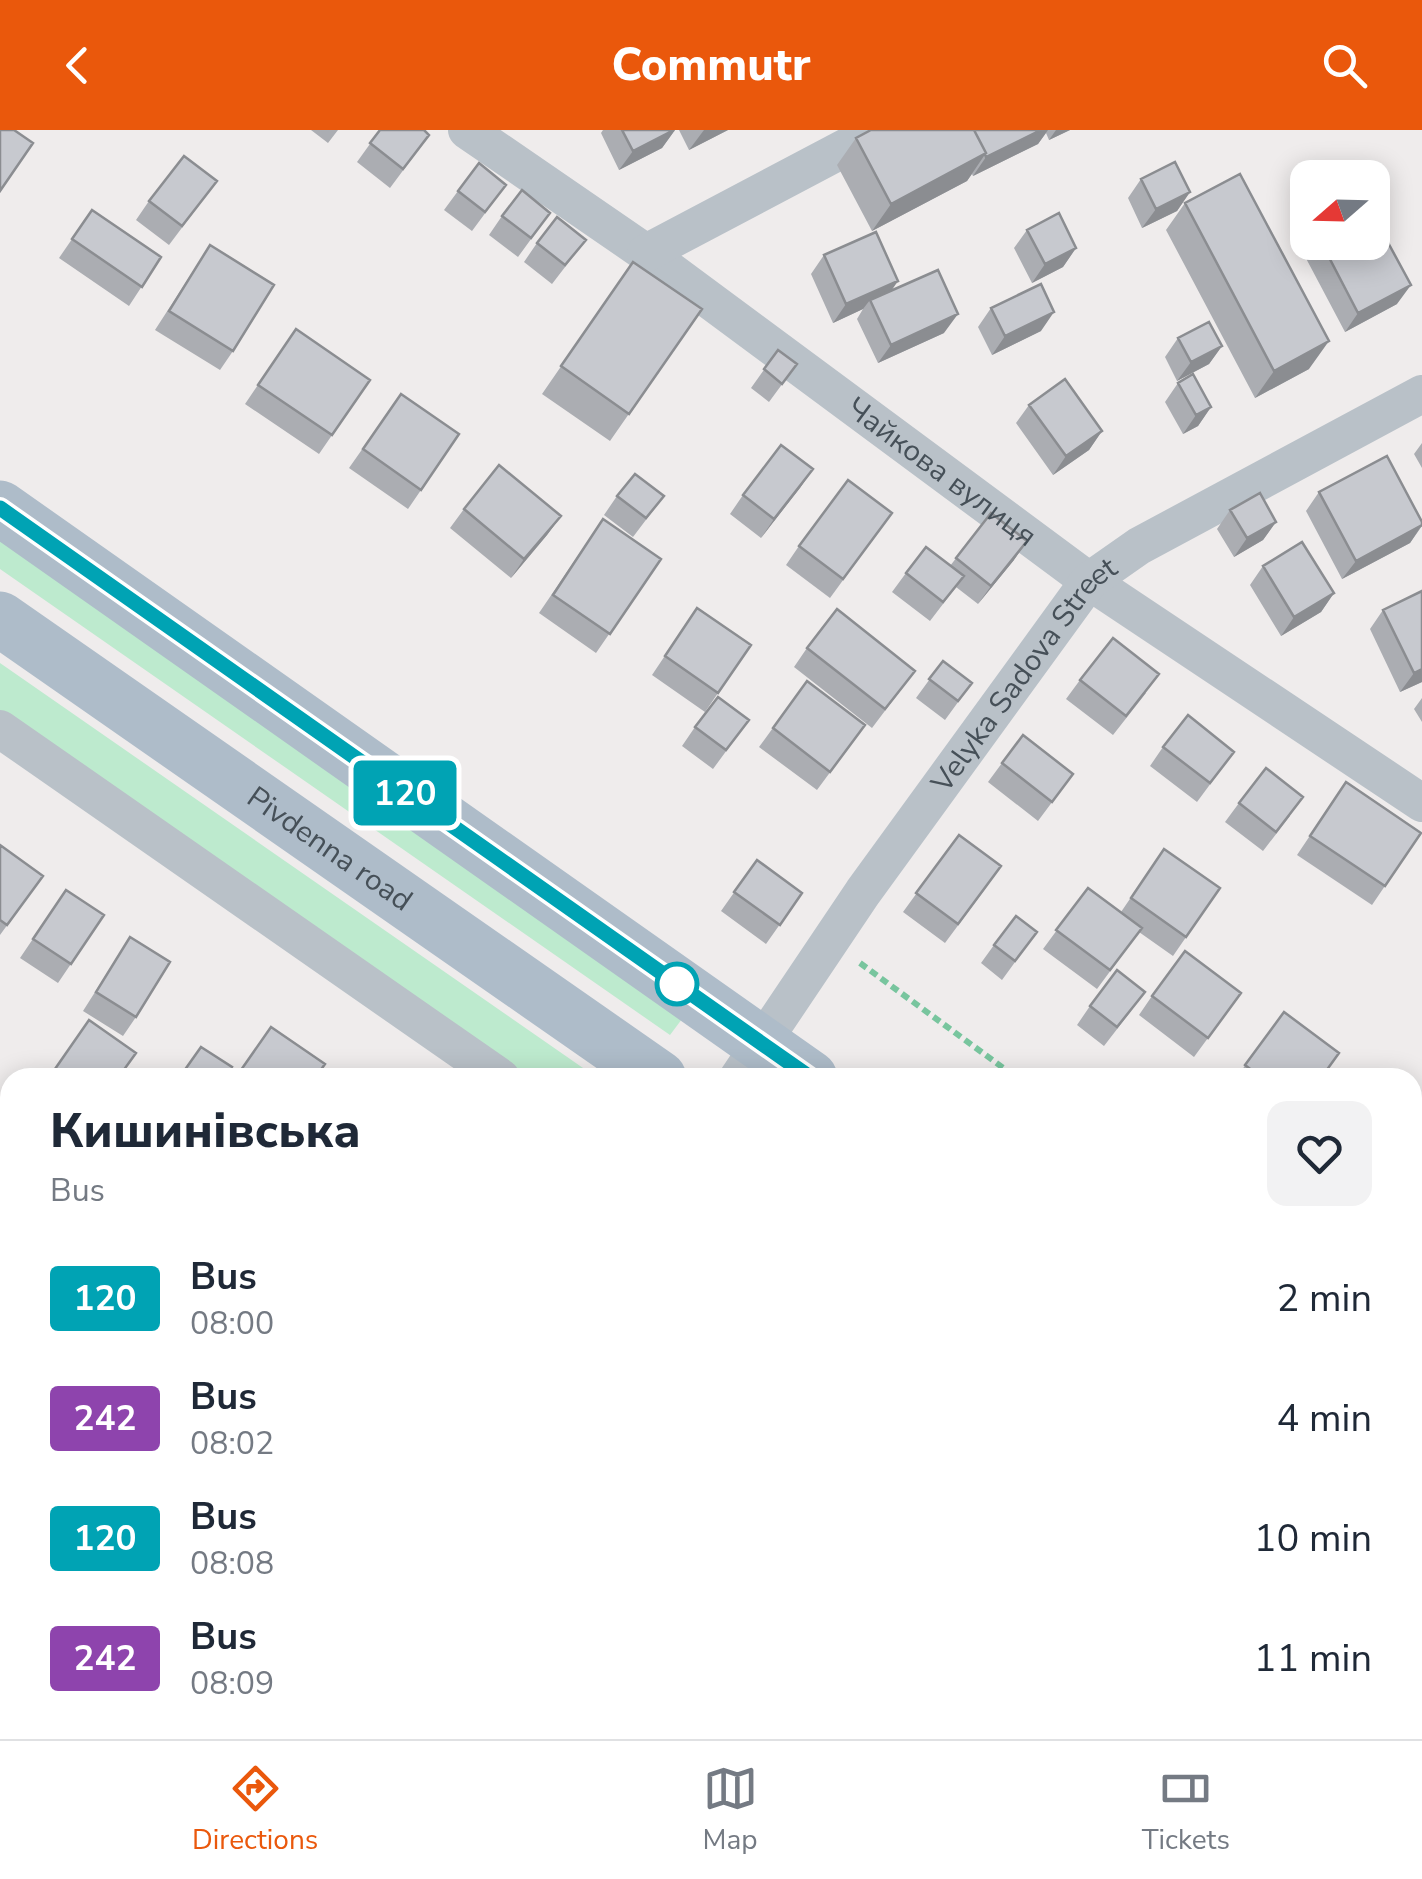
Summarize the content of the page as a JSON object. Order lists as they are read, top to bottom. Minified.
{"streets":{"main road":["Pivdenna road"],"street":["Чайкова вулиця","Velyka Sadova Street"]},"crossings":[["Чайкова вулиця","Velyka Sadova Street"]],"lines":["bus line 120"],"north":"left","page":{"header":"Commutr","on_map":"120","heading":["Кишинівська","Bus"],"list":[{"mark":"120","name":"Bus","note":"08:00","value":"2 min"},{"mark":"242","name":"Bus","note":"08:02","value":"4 min"},{"mark":"120","name":"Bus","note":"08:08","value":"10 min"},{"mark":"242","name":"Bus","note":"08:09","value":"11 min"}],"tabs":["Directions","Map","Tickets"]}}
